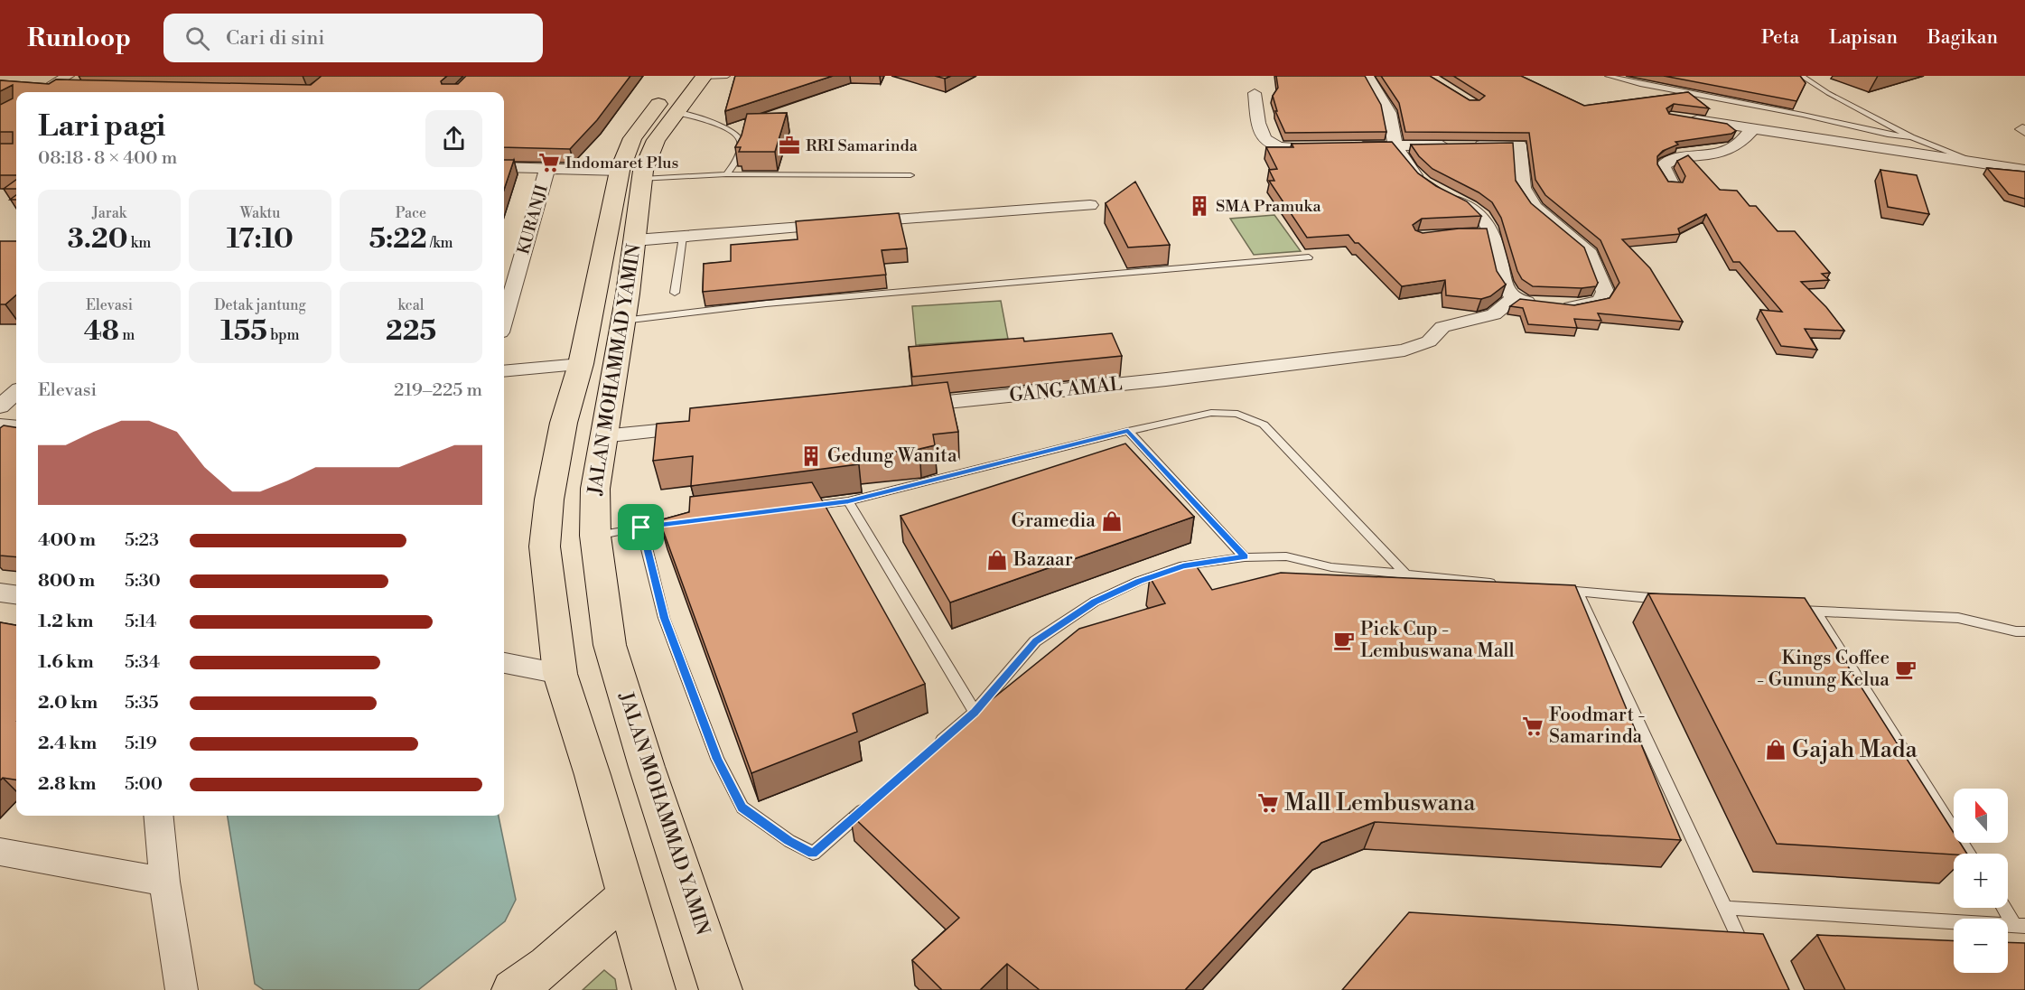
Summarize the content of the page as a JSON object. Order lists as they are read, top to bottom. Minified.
{"streets":{"main road":["JALAN MOHAMMAD YAMIN"],"street":["KURANJI","GANG AMAL"]},"places":{"office":["RRI Samarinda"],"supermarket":["Indomaret Plus","Foodmart - Samarinda","Mall Lembuswana"],"building":["SMA Pramuka","Gedung Wanita"],"shop":["Gramedia","Bazaar","Gajah Mada"],"cafe":["Pick Cup - Lembuswana Mall","Kings Coffee - Gunung Kelua"]},"north":"top","page":{"header":"Runloop","search":"Cari di sini","nav":["Peta","Lapisan","Bagikan"],"heading":["Lari pagi","08:18 · 8 × 400 m"],"stats":[["Jarak","3.20 km"],["Waktu","17:10"],["Pace","5:22 /km"],["Elevasi","48 m"],["Detak jantung","155 bpm"],["kcal","225"]],"chart":["Elevasi","219–225 m"],"list":[{"name":"400 m","note":"5:23"},{"name":"800 m","note":"5:30"},{"name":"1.2 km","note":"5:14"},{"name":"1.6 km","note":"5:34"},{"name":"2.0 km","note":"5:35"},{"name":"2.4 km","note":"5:19"},{"name":"2.8 km","note":"5:00"}],"map_buttons":["+","−"]}}
